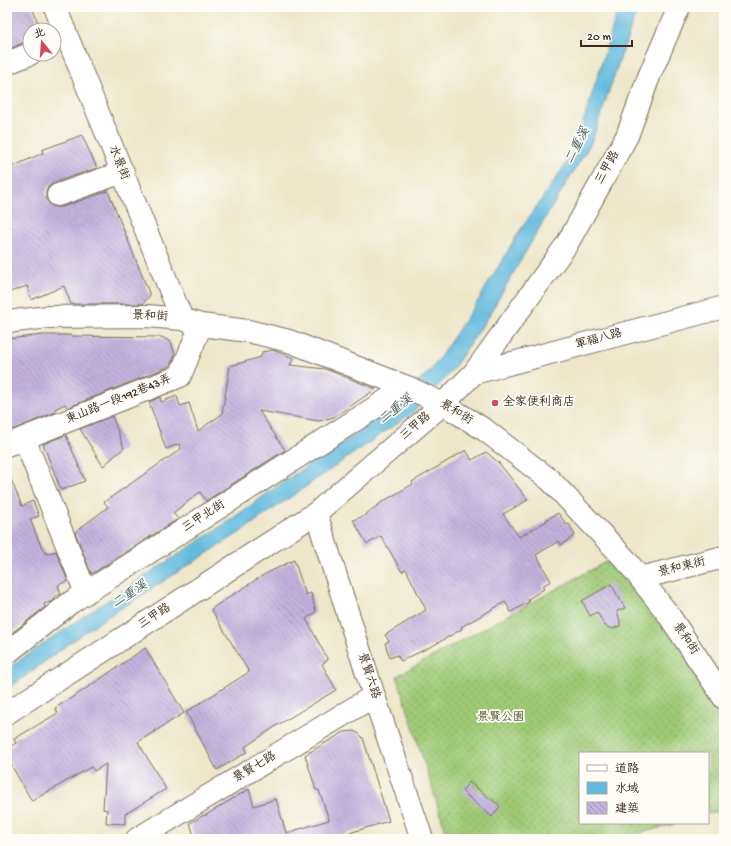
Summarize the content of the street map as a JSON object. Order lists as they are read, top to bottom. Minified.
{"streets":{"street":["水景街","三甲路","景和街","軍福八路","東山路一段192巷43弄","三甲北街","景和東街","景賢六路","景賢七路"]},"crossings":[["水景街","景和街"],["水景街","東山路一段192巷43弄"],["三甲路","景和街"],["三甲路","軍福八路"],["三甲路","景賢六路"],["景和街","東山路一段192巷43弄"],["景和街","三甲北街"],["景和街","景和東街"],["景賢六路","景賢七路"]],"water":["二重溪"],"parks":["景賢公園"],"places":["全家便利商店"],"legend":["道路","水域","建築"],"scale_bar":"20 m","north":"top"}
